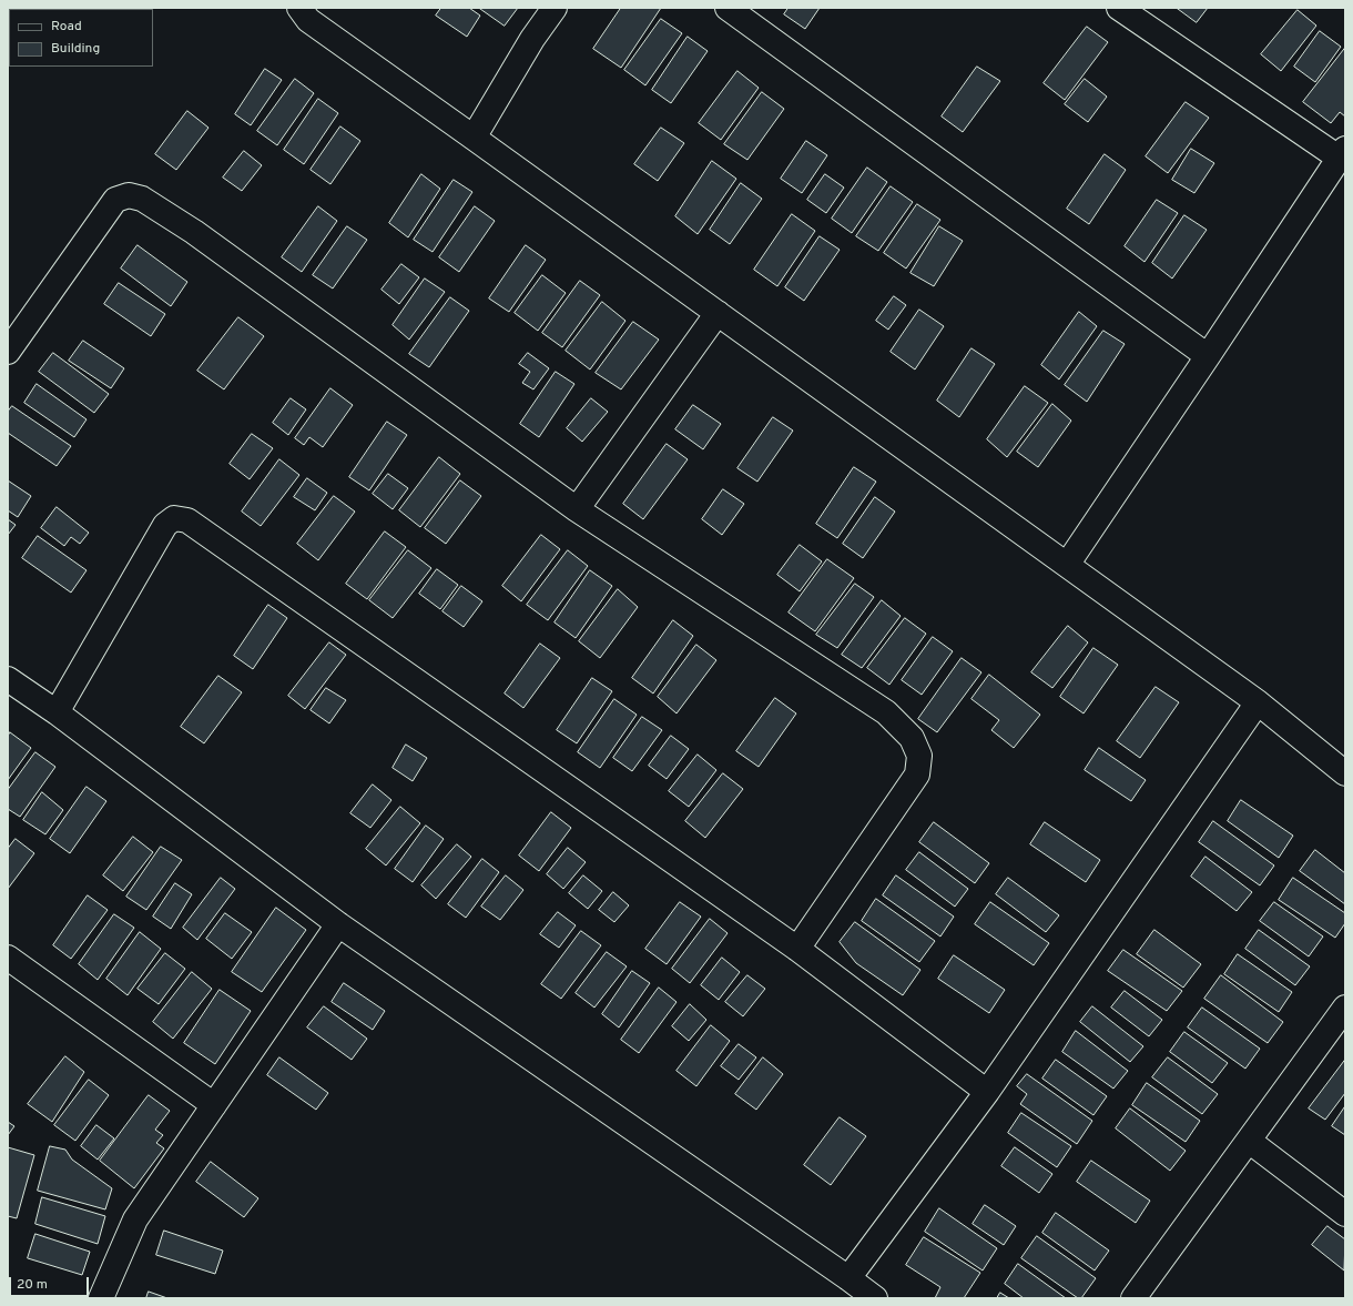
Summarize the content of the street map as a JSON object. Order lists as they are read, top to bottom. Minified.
{"legend":["Road","Building"],"scale_bar":"20 m"}
